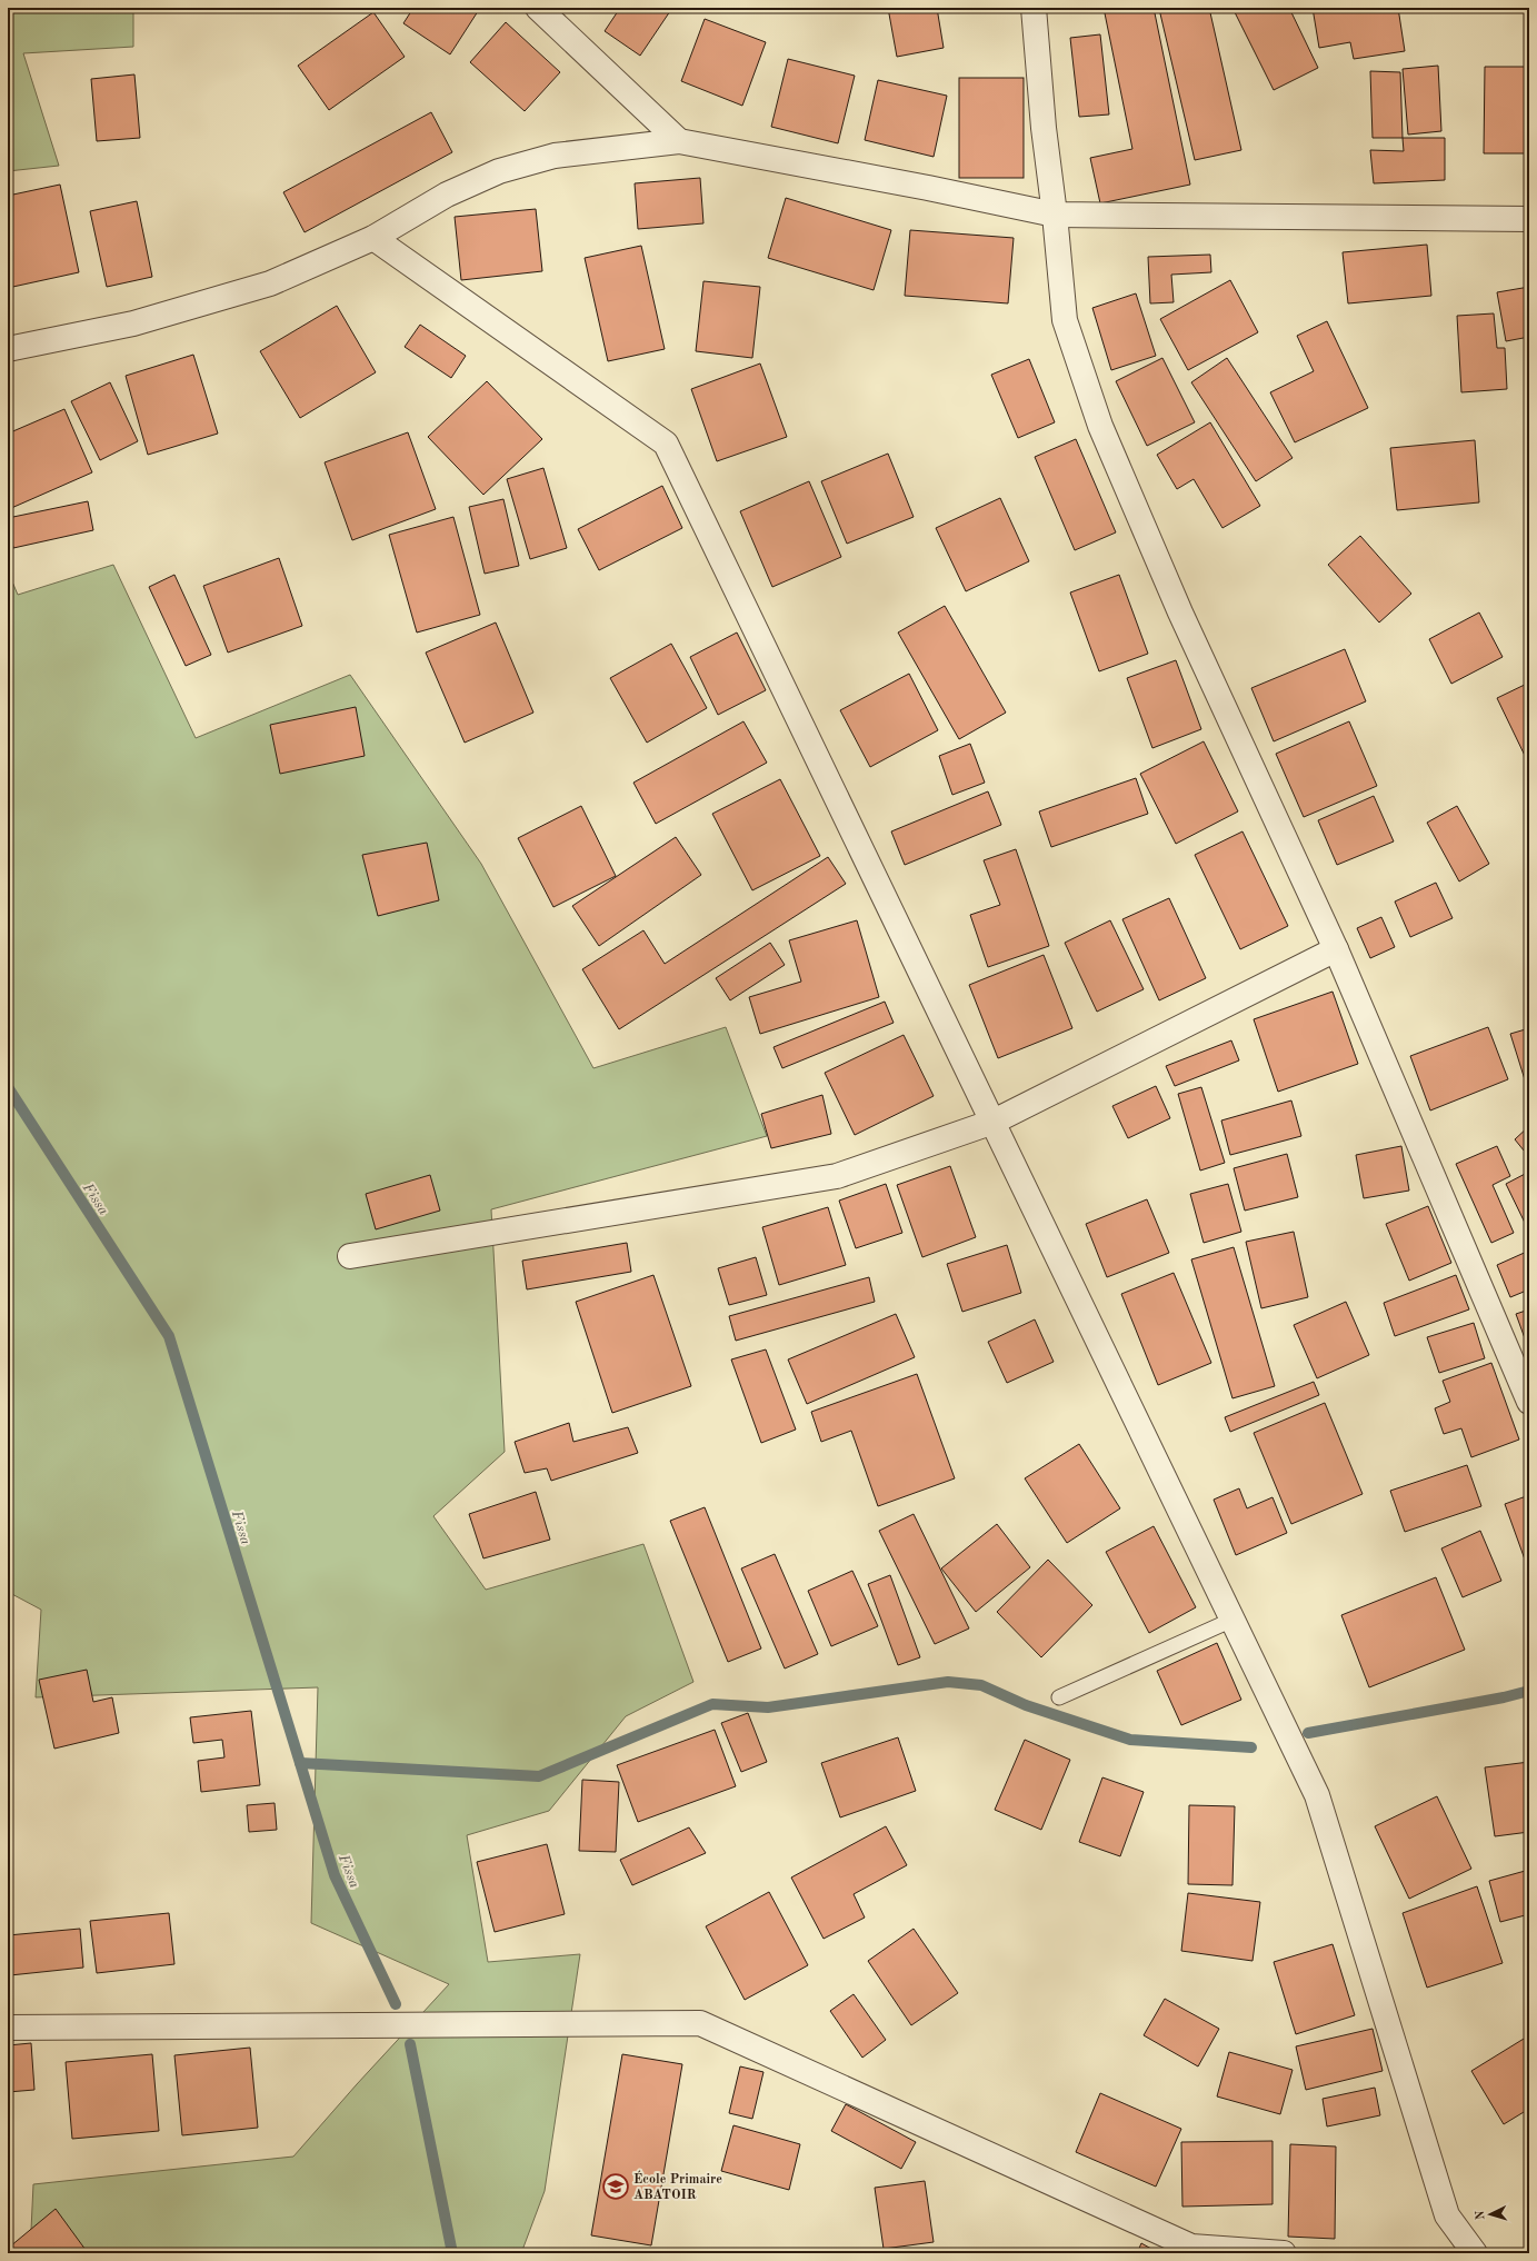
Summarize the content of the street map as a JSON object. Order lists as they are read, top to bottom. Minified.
{"water":["Fissa"],"places":{"school or university":["École Primaire ABATOIR"]},"north":"left"}
